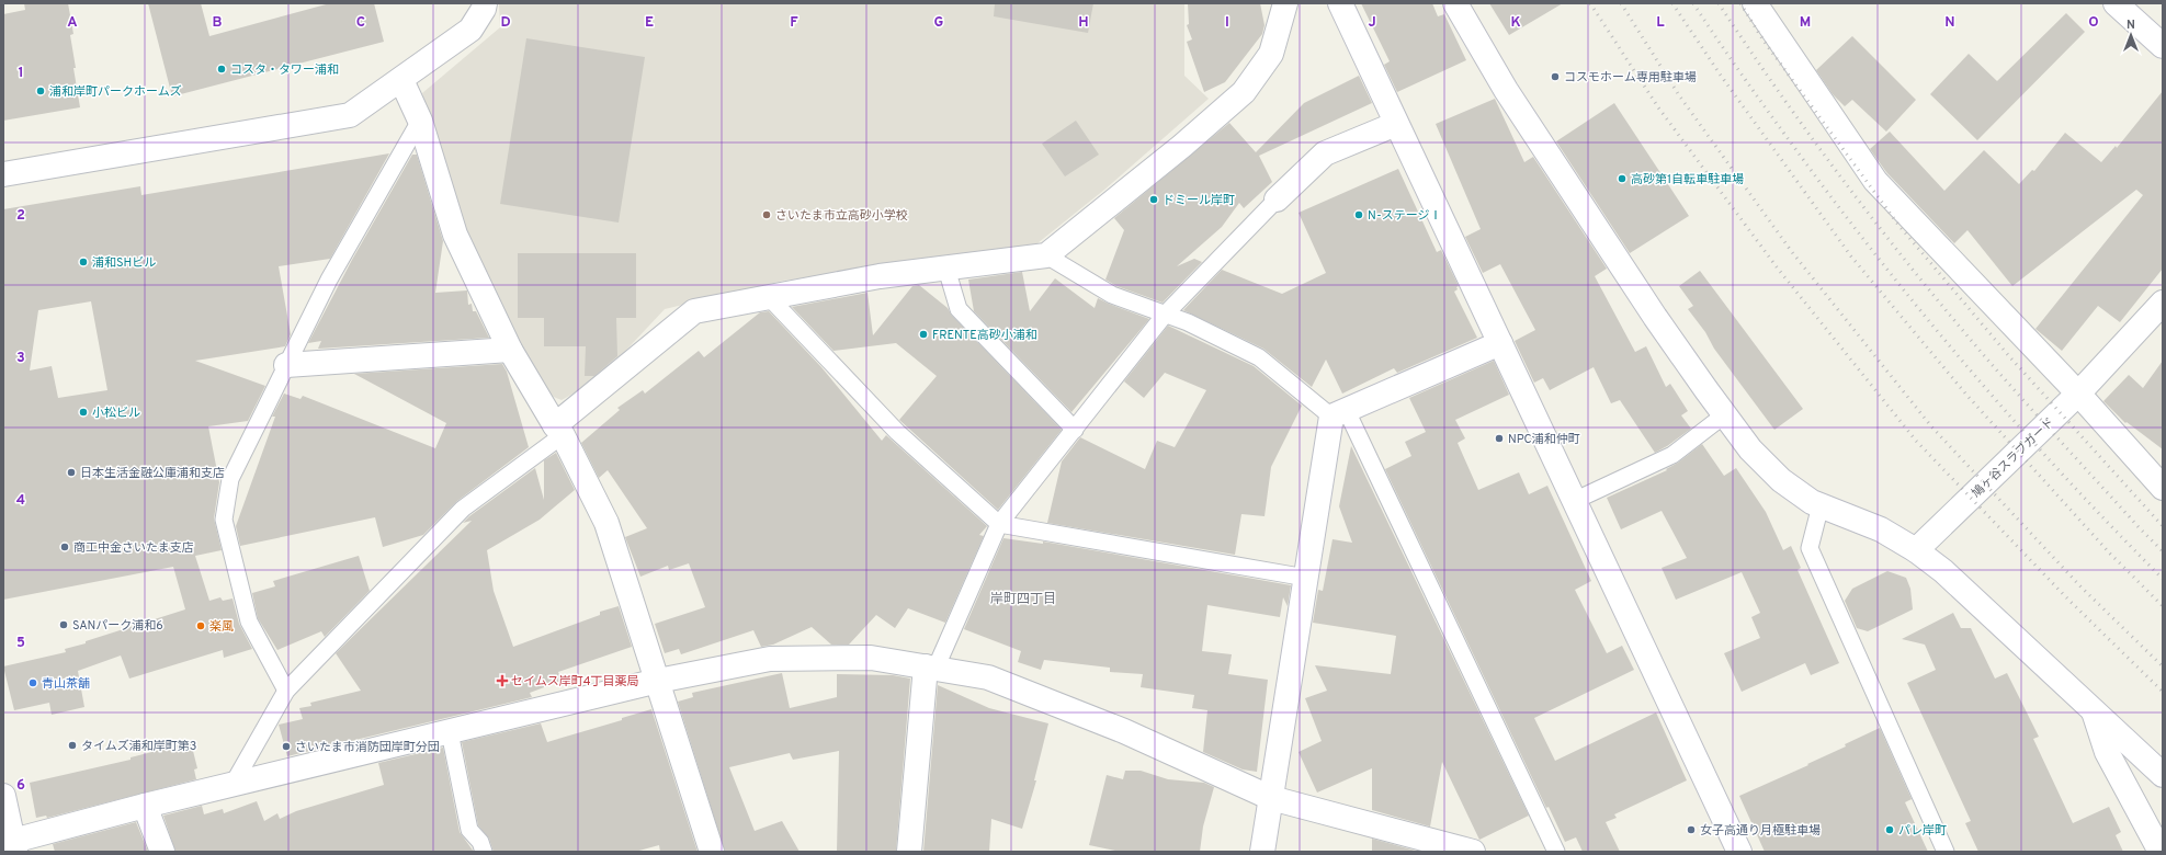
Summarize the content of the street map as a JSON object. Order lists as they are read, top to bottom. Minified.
{"streets":{"street":["鳩ヶ谷スラブガード"]},"districts":["岸町四丁目"],"places":{"other":["コスタ・タワー浦和","コスモホーム専用駐車場","浦和岸町パークホームズ","高砂第1自転車駐車場","ドミール岸町","さいたま市立高砂小学校","N-ステージⅠ","浦和SHビル","FRENTE高砂小浦和","小松ビル","NPC浦和仲町","日本生活金融公庫浦和支店","商工中金さいたま支店","SANパーク浦和6","楽風","青山茶舗","タイムズ浦和岸町第3","さいたま市消防団岸町分団","女子高通り月極駐車場","パレ岸町"],"health":["セイムス岸町4丁目薬局"]},"north":"top","grid":{"columns":["A","B","C","D","E","F","G","H","I","J","K","L","M","N","O"],"rows":["1","2","3","4","5","6"]}}
